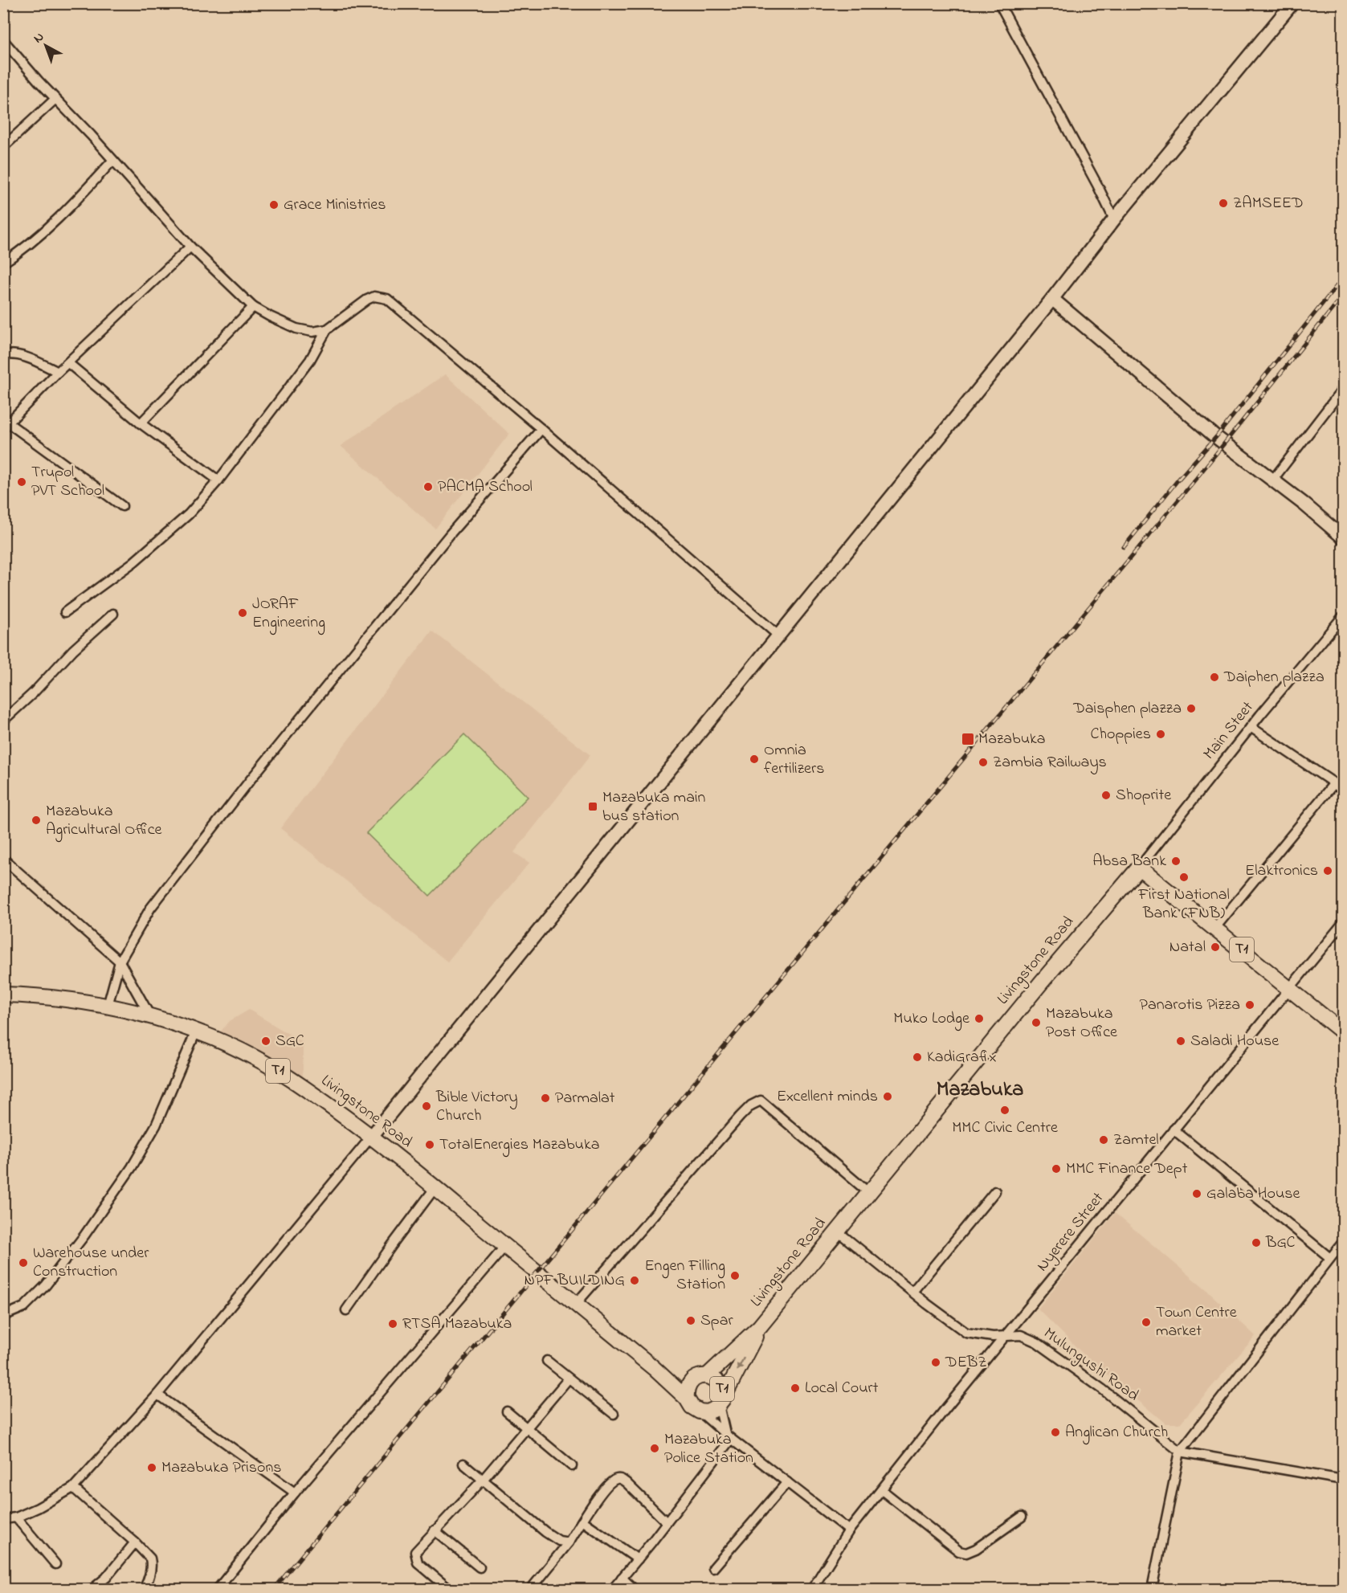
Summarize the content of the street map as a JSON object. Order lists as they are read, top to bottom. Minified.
{"streets":{"highway":["T1","Livingstone Road"],"street":["Main Steet","Nyerere Street","Mulungushi Road"]},"crossings":[["Main Steet","T1"],["Main Steet","Livingstone Road"],["T1","Livingstone Road"],["T1","Nyerere Street"],["Livingstone Road","Mulungushi Road"],["Nyerere Street","Mulungushi Road"]],"districts":["Mazabuka"],"places":{"other":["ZAMSEED","Grace Ministries","Trupol PVT School","PACMA School","JORAF Engineering","Daiphen plazza","Daisphen plazza","Choppies","Omnia fertilizers","Zambia Railways","Shoprite","Mazabuka Agricultural Office","Absa Bank","Elaktronics","First National Bank (FNB)","Natal","Panarotis Pizza","Muko Lodge","Mazabuka Post Office","SGC","Saladi House","KadiGrafix","Excellent minds","Parmalat","Bible Victory Church","MMC Civic Centre","Zamtel","TotalEnergies Mazabuka","MMC Finance Dept","Galaba House","BGC","Warehouse under Construction","Engen Filling Station","NPF BUILDING","Spar","Town Centre market","RTSA Mazabuka","DEBZ","Local Court","Anglican Church","Mazabuka Police Station","Mazabuka Prisons"],"transit":["Mazabuka","Mazabuka main bus station"]},"north":"top left"}
